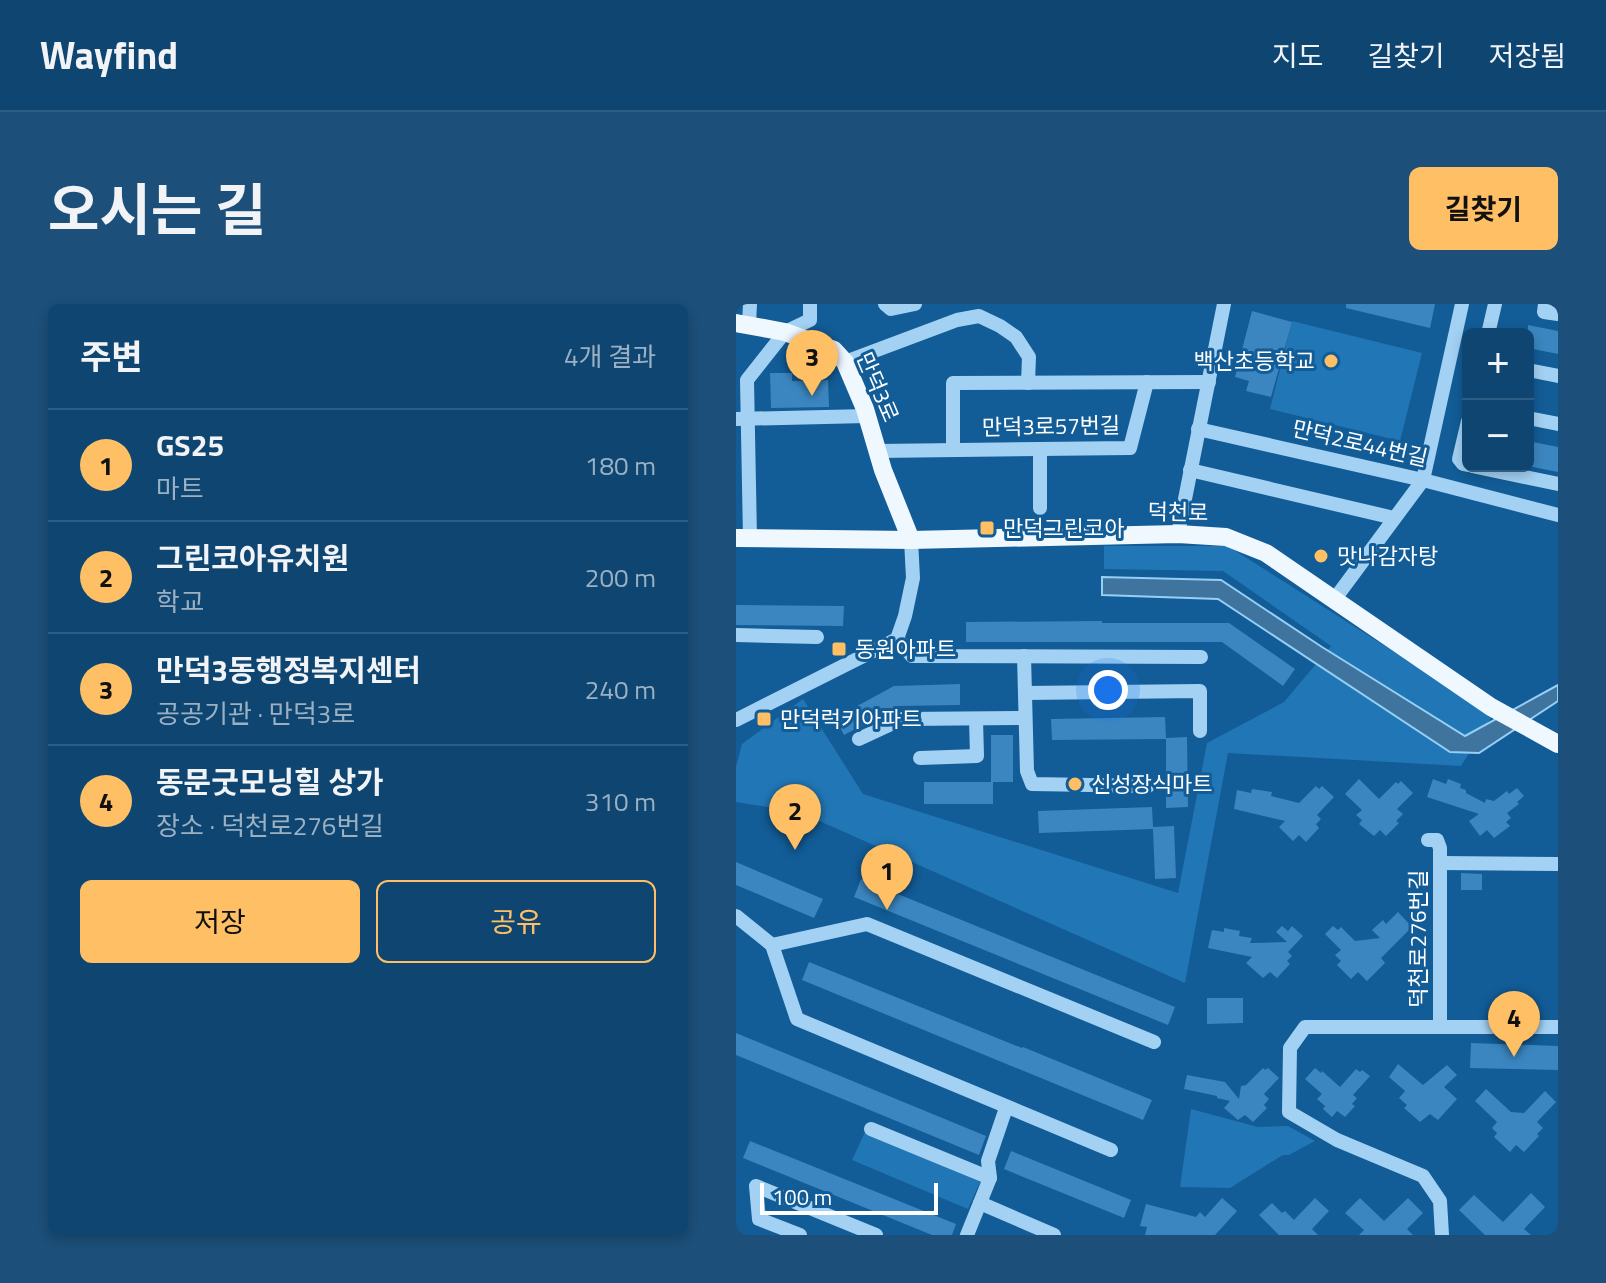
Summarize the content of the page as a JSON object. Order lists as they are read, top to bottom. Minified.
{"streets":{"main road":["만덕3로","덕천로"],"street":["만덕3로57번길","만덕2로44번길","덕천로276번길"]},"crossings":[["만덕3로","만덕3로57번길"],["만덕3로","덕천로"]],"places":{"other":["백산초등학교","맛나감자탕","신성장식마트"],"transit":["만덕그린코아","동원아파트","만덕럭키아파트"]},"scale_bar":"100 m","page":{"header":"Wayfind","nav":["지도","길찾기","저장됨"],"title":"오시는 길","buttons":["길찾기",["저장","공유"]],"heading":["주변","4개 결과"],"map_buttons":["+","−"],"pins":["3","2","1","4"],"list":[{"mark":"1","name":"GS25","note":"마트","value":"180 m"},{"mark":"2","name":"그린코아유치원","note":"학교","value":"200 m"},{"mark":"3","name":"만덕3동행정복지센터","note":"공공기관 · 만덕3로","value":"240 m"},{"mark":"4","name":"동문굿모닝힐 상가","note":"장소 · 덕천로276번길","value":"310 m"}],"scale":"100 m"}}
